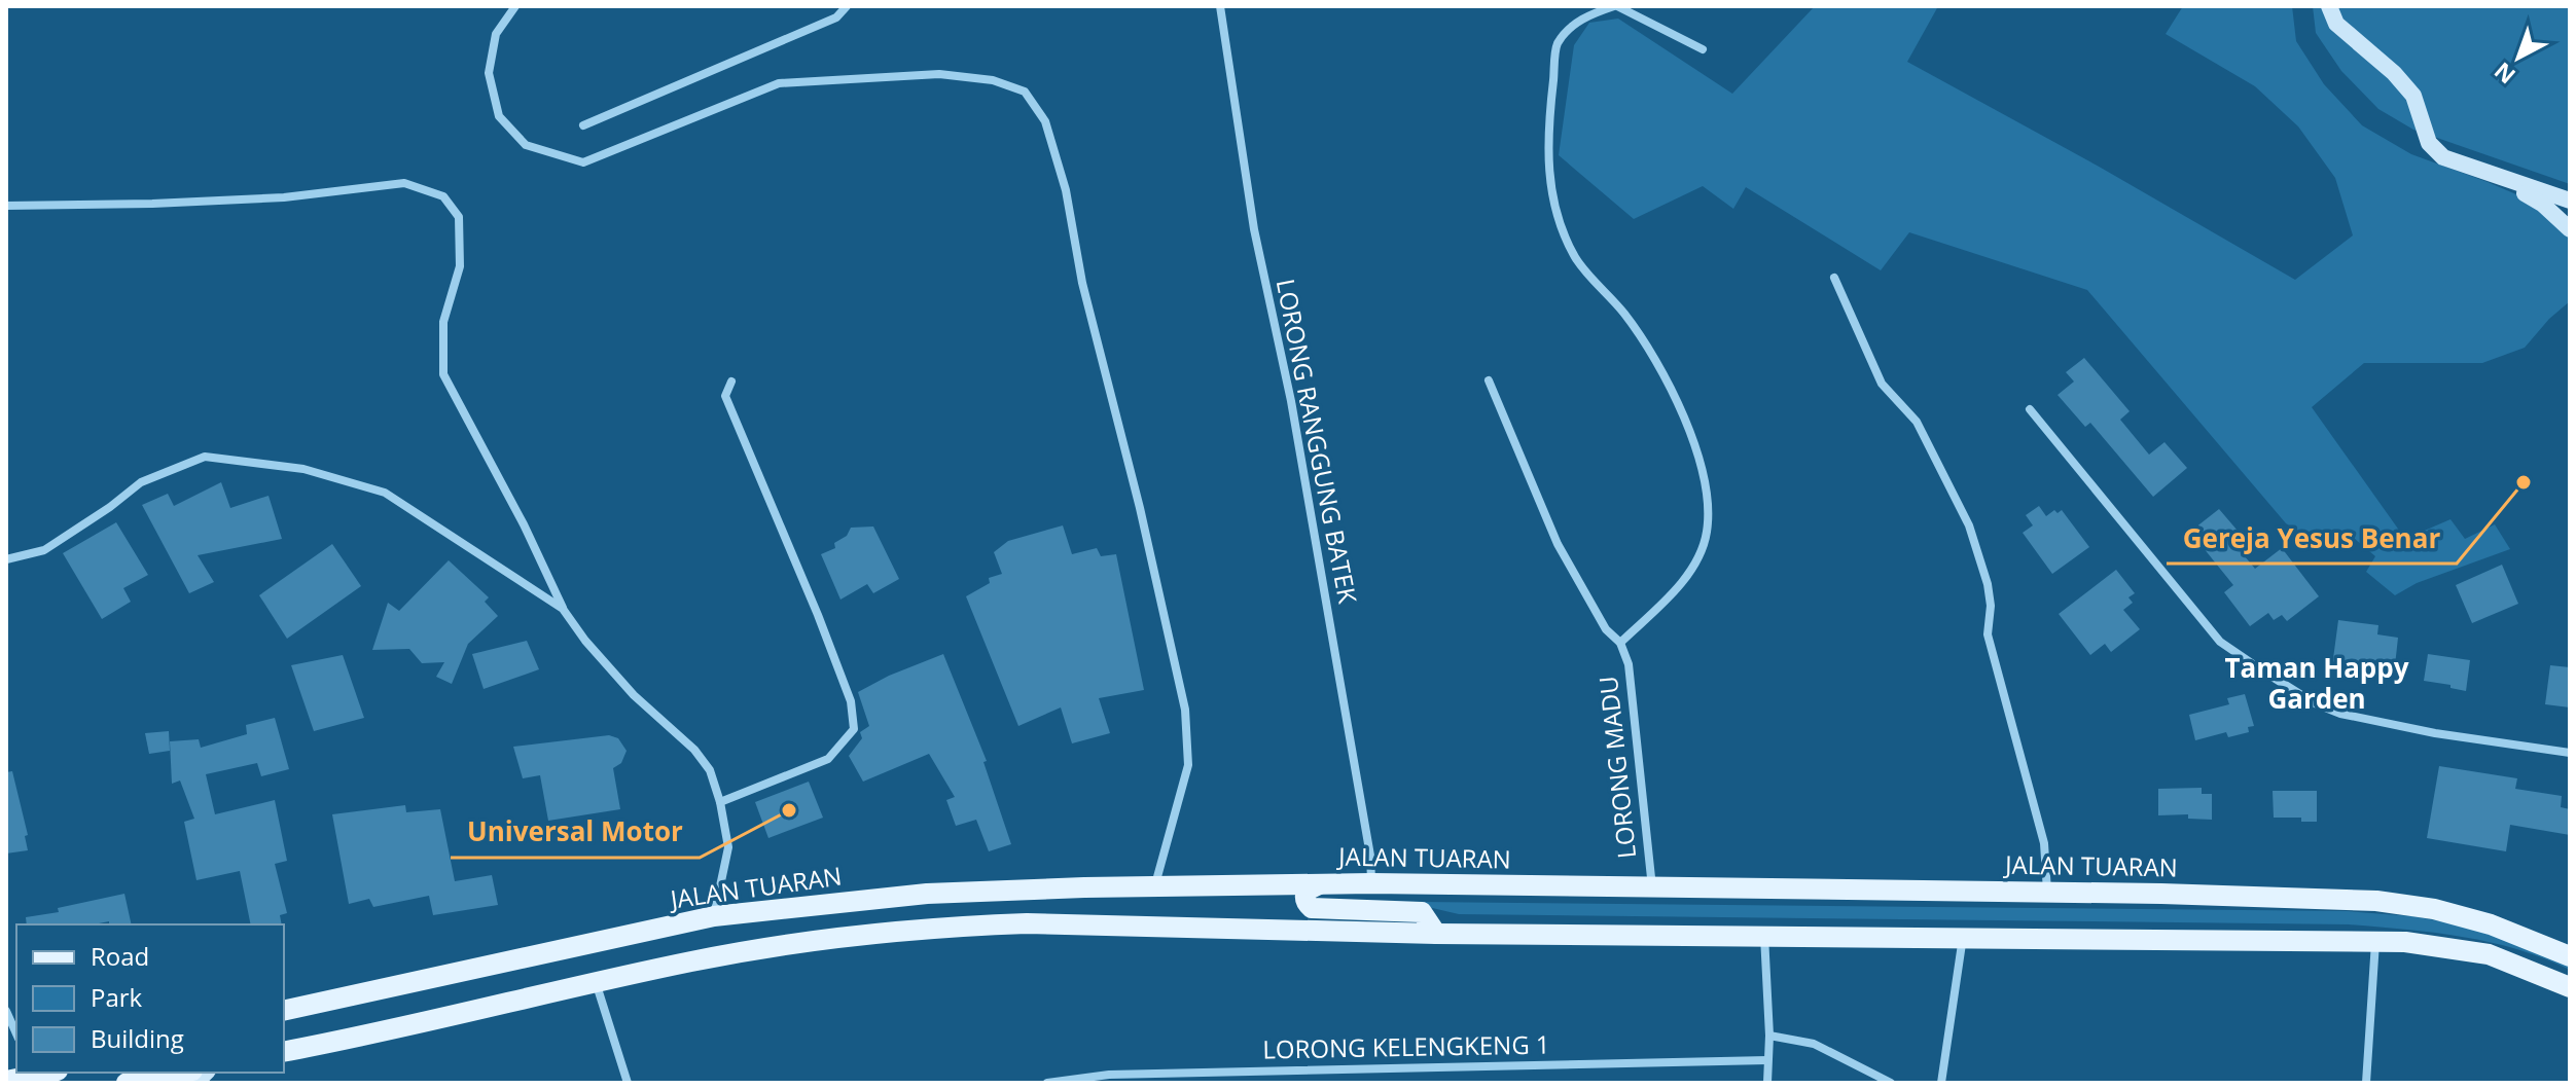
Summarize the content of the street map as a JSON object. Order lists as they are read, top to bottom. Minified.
{"streets":{"main road":["JALAN TUARAN"],"street":["LORONG RANGGUNG BATEK","LORONG MADU","LORONG KELENGKENG 1"]},"crossings":[["LORONG RANGGUNG BATEK","JALAN TUARAN"],["LORONG MADU","JALAN TUARAN"]],"districts":["Taman Happy Garden"],"places":["Gereja Yesus Benar","Universal Motor"],"legend":["Road","Park","Building"],"north":"bottom left"}
